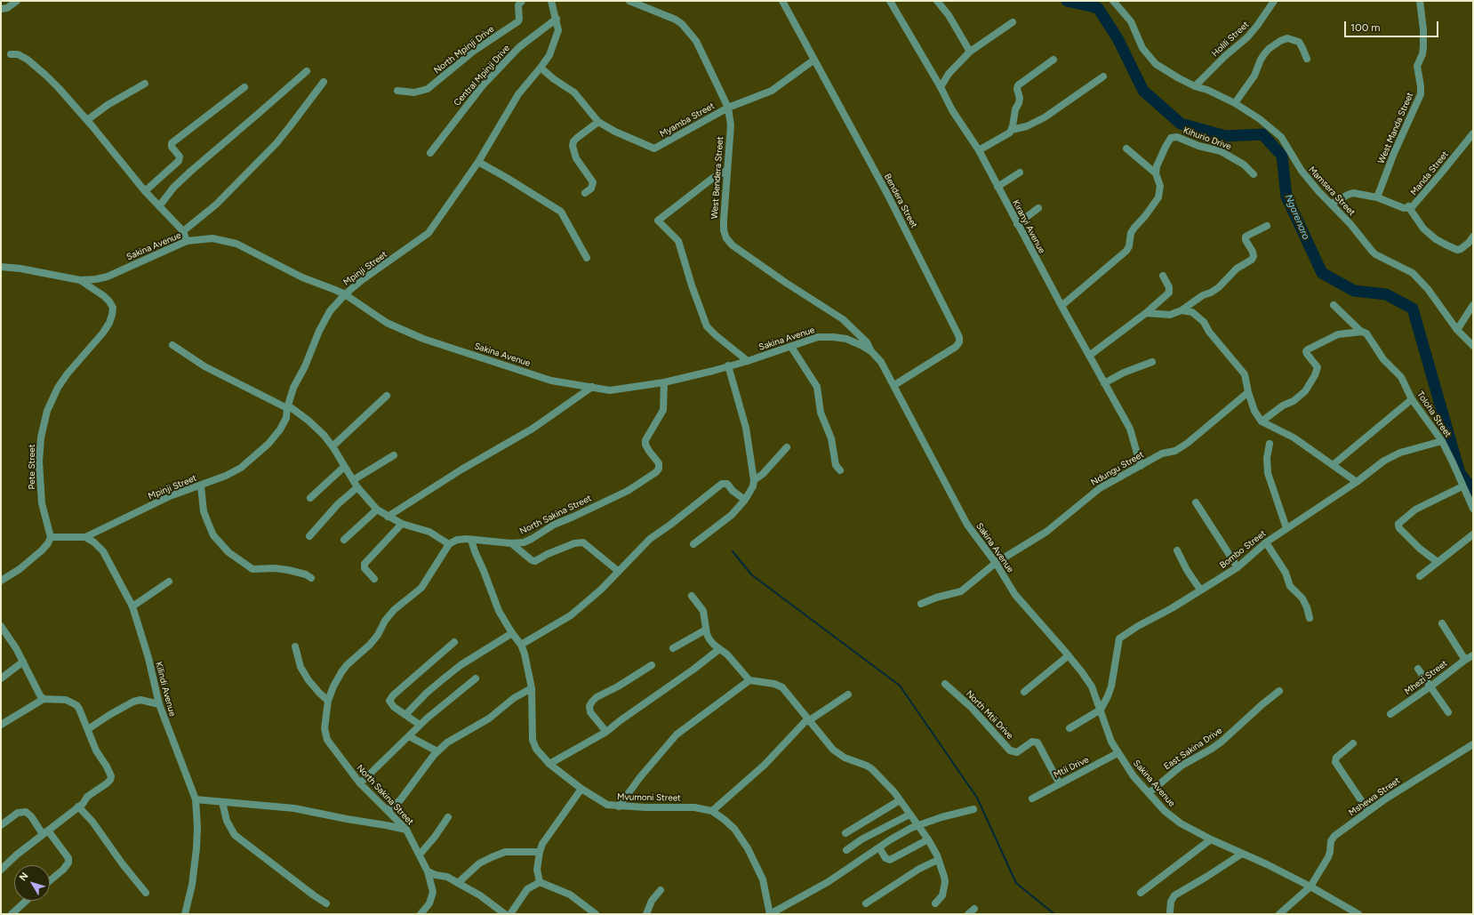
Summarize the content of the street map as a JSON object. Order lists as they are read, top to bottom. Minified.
{"streets":{"street":["Holili Street","North Mpinji Drive","Central Mpinji Drive","Myamba Street","West Manda Street","Kihurio Drive","Manda Street","West Bendera Street","Mamsera Street","Bendera Street","Kiranyi Avenue","Sakina Avenue","Mpinji Street","Toloha Street","Pete Street","Ndungu Street","North Sakina Street","Bombo Street","Mhezi Street","Kilindi Avenue","North Mtii Drive","East Sakina Drive","Mtii Drive","Mshewa Street","Mvumoni Street"]},"crossings":[["Holili Street","Mamsera Street"],["Central Mpinji Drive","Mpinji Street"],["Myamba Street","West Bendera Street"],["Myamba Street","Bendera Street"],["Myamba Street","Mpinji Street"],["West Manda Street","Manda Street"],["Kihurio Drive","Kiranyi Avenue"],["Manda Street","Mamsera Street"],["West Bendera Street","Sakina Avenue"],["Bendera Street","Sakina Avenue"],["Kiranyi Avenue","Ndungu Street"],["Sakina Avenue","Mpinji Street"],["Sakina Avenue","Pete Street"],["Sakina Avenue","Ndungu Street"],["Sakina Avenue","North Sakina Street"],["Sakina Avenue","Bombo Street"],["Sakina Avenue","East Sakina Drive"],["Sakina Avenue","Mtii Drive"],["Sakina Avenue","Mshewa Street"],["Mpinji Street","Kilindi Avenue"],["Toloha Street","Bombo Street"],["North Sakina Street","Mvumoni Street"],["North Mtii Drive","Mtii Drive"]],"water":["Ngarenaro"],"scale_bar":"100 m","north":"top left"}
